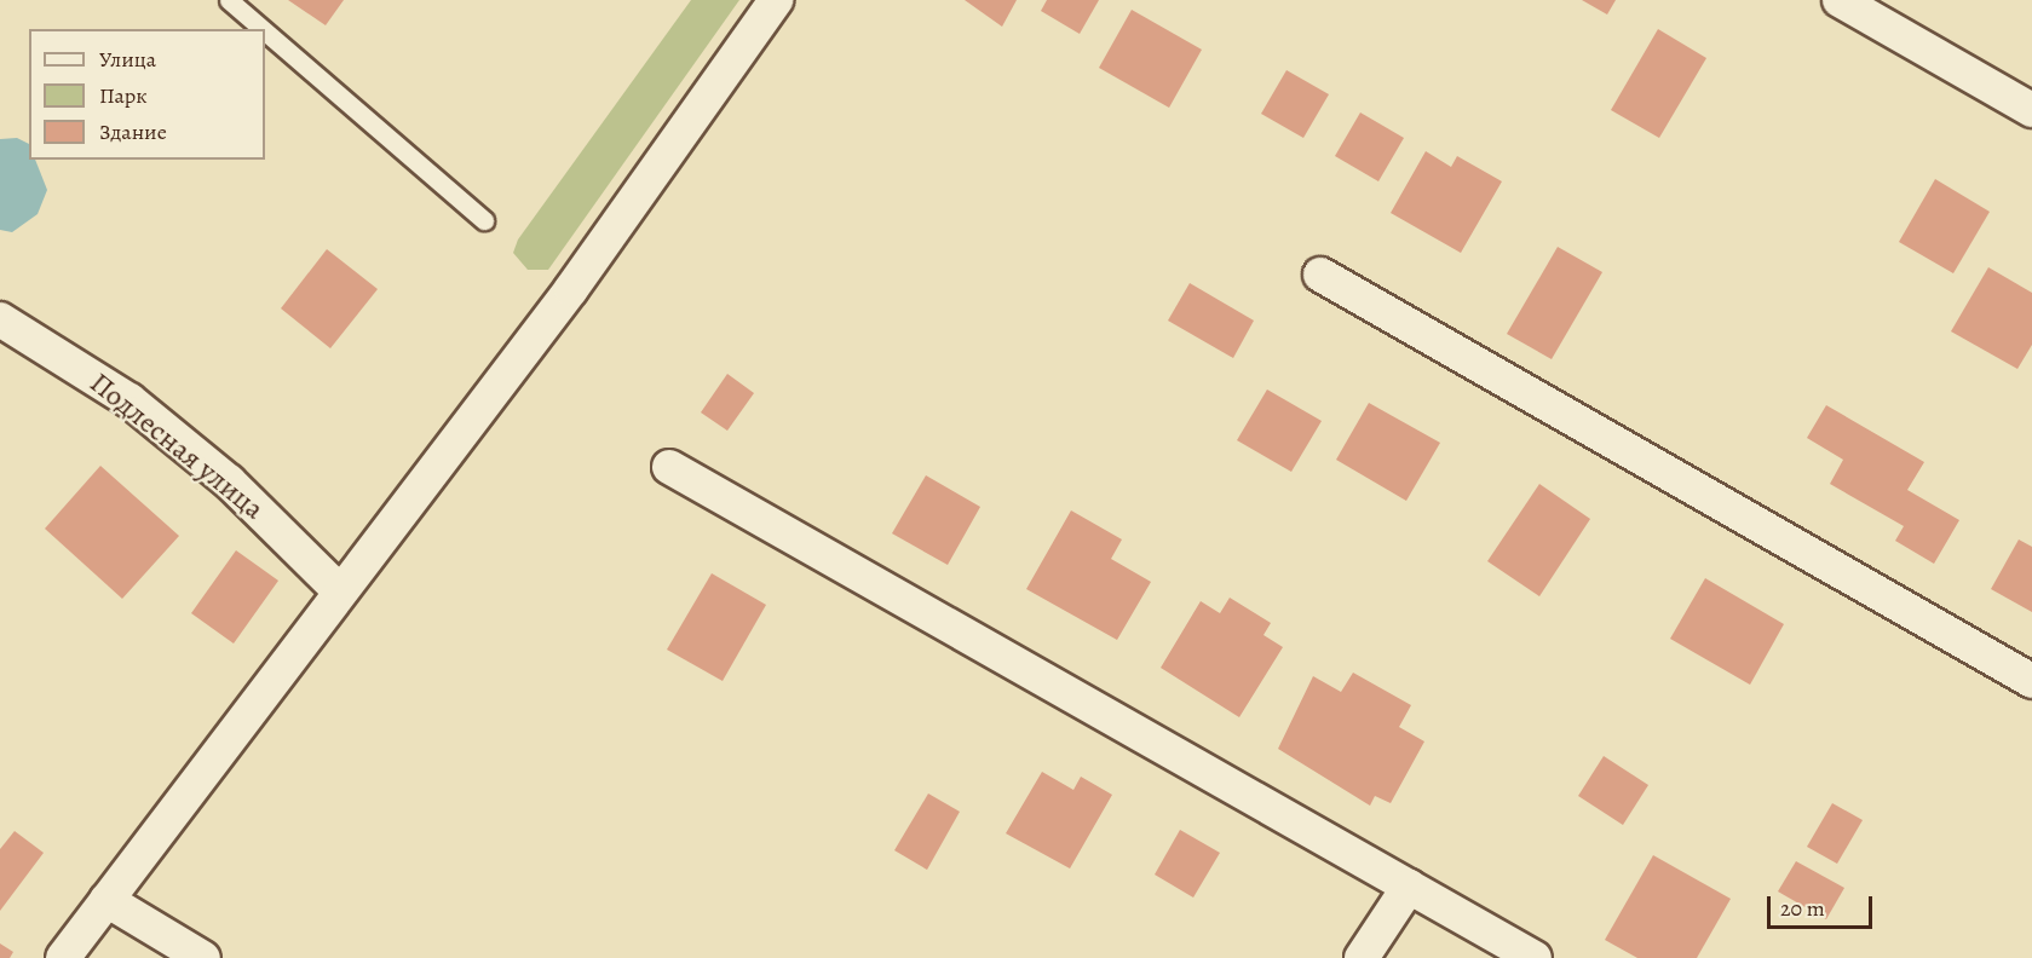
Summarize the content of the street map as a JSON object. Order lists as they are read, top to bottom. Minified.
{"streets":{"street":["Подлесная улица"]},"legend":["Улица","Парк","Здание"],"scale_bar":"20 m"}
